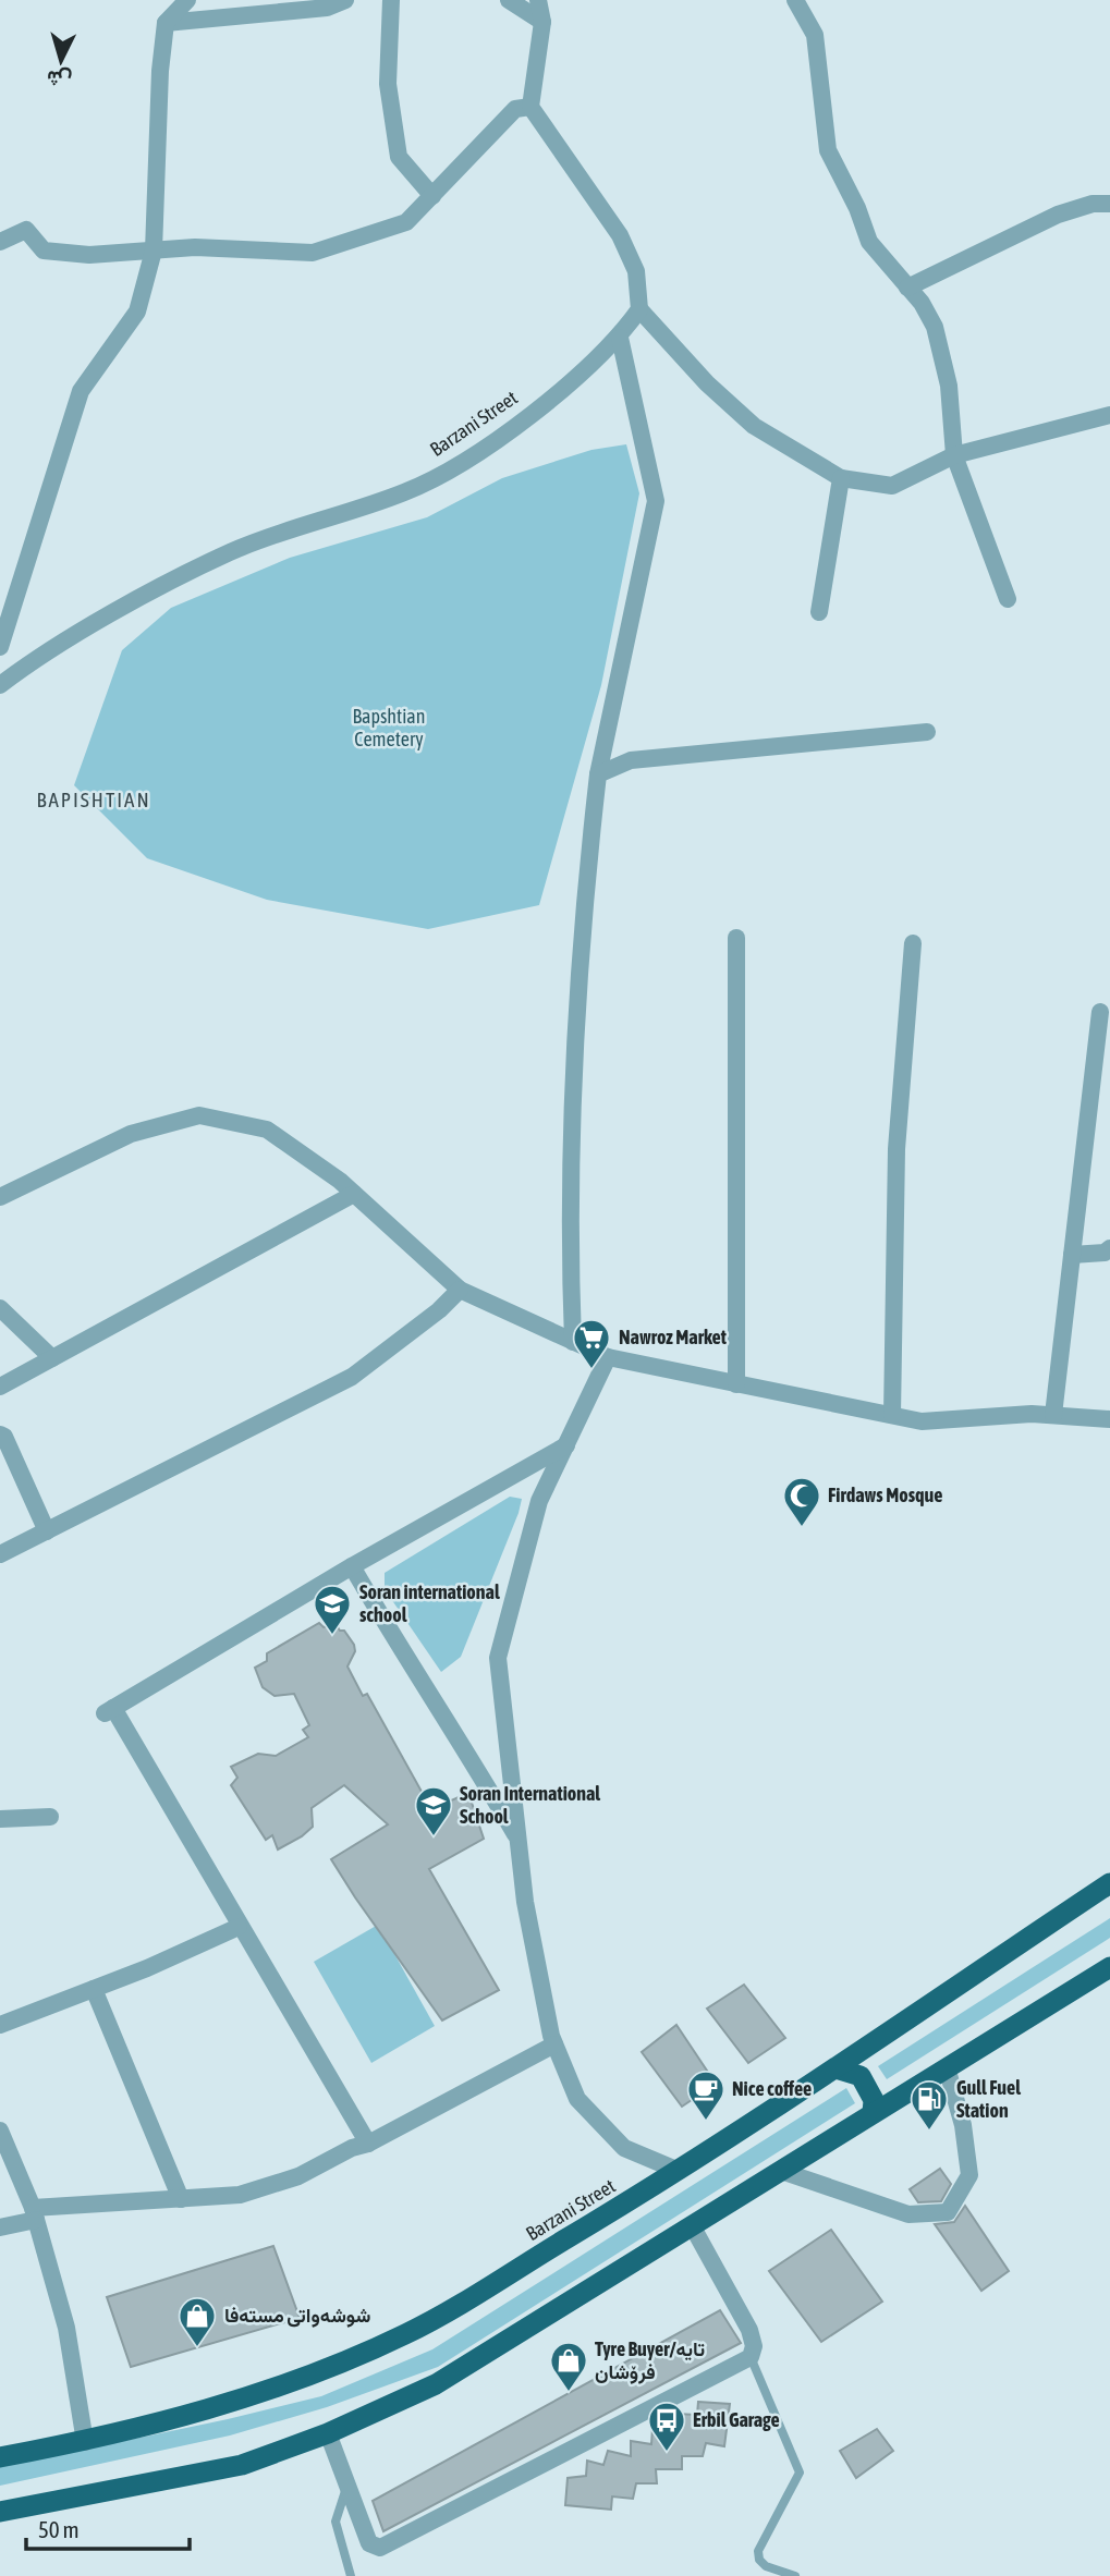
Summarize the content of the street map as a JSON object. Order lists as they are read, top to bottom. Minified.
{"streets":{"highway":["Barzani Street"]},"districts":["BAPISHTIAN"],"parks":["Bapshtian Cemetery"],"places":{"supermarket":["Nawroz Market"],"mosque":["Firdaws Mosque"],"school or university":["Soran international school","Soran International School"],"cafe":["Nice coffee"],"fuel station":["Gull Fuel Station"],"shop":["شوشەواتی مستەفا","Tyre Buyer/تایە فرۆشان"],"bus stop":["Erbil Garage"]},"scale_bar":"50 m","north":"bottom"}
